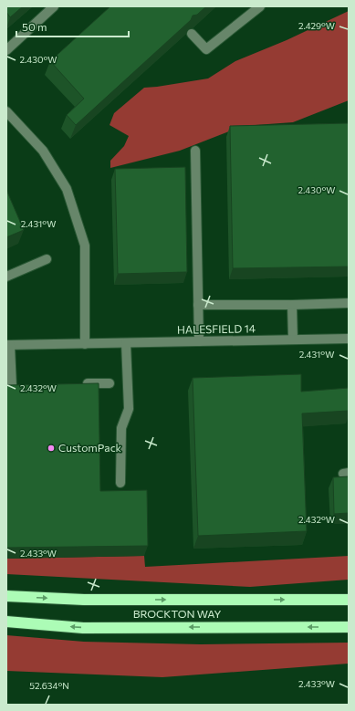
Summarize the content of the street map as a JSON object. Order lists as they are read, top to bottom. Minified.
{"streets":{"highway":["BROCKTON WAY"],"street":["HALESFIELD 14"]},"places":["CustomPack"],"scale_bar":"50 m","coordinates":["2.429°W","2.430°W","2.431°W","2.432°W","2.433°W","52.634°N"]}
